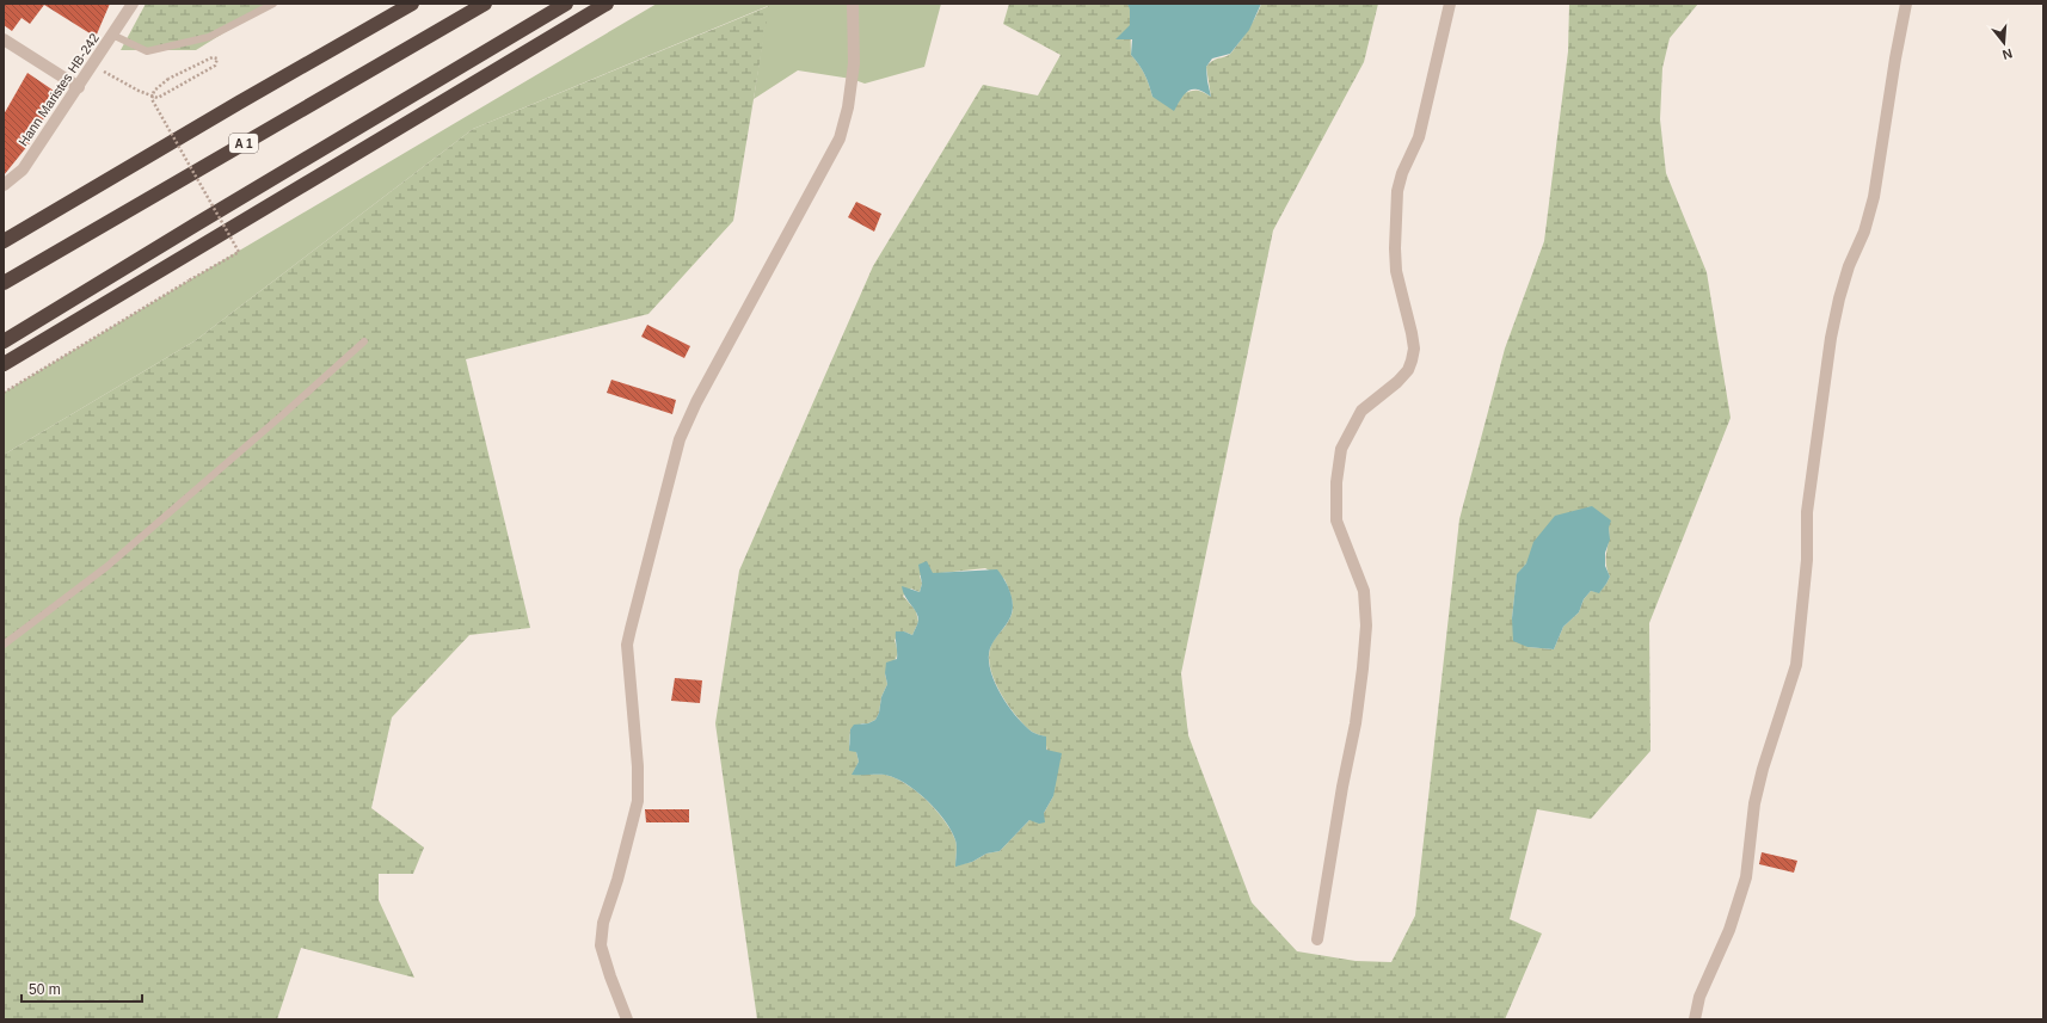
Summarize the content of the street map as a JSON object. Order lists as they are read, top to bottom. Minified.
{"streets":{"highway":["A 1"],"street":["Hann Maristes HB-242"]},"scale_bar":"50 m","north":"bottom"}
